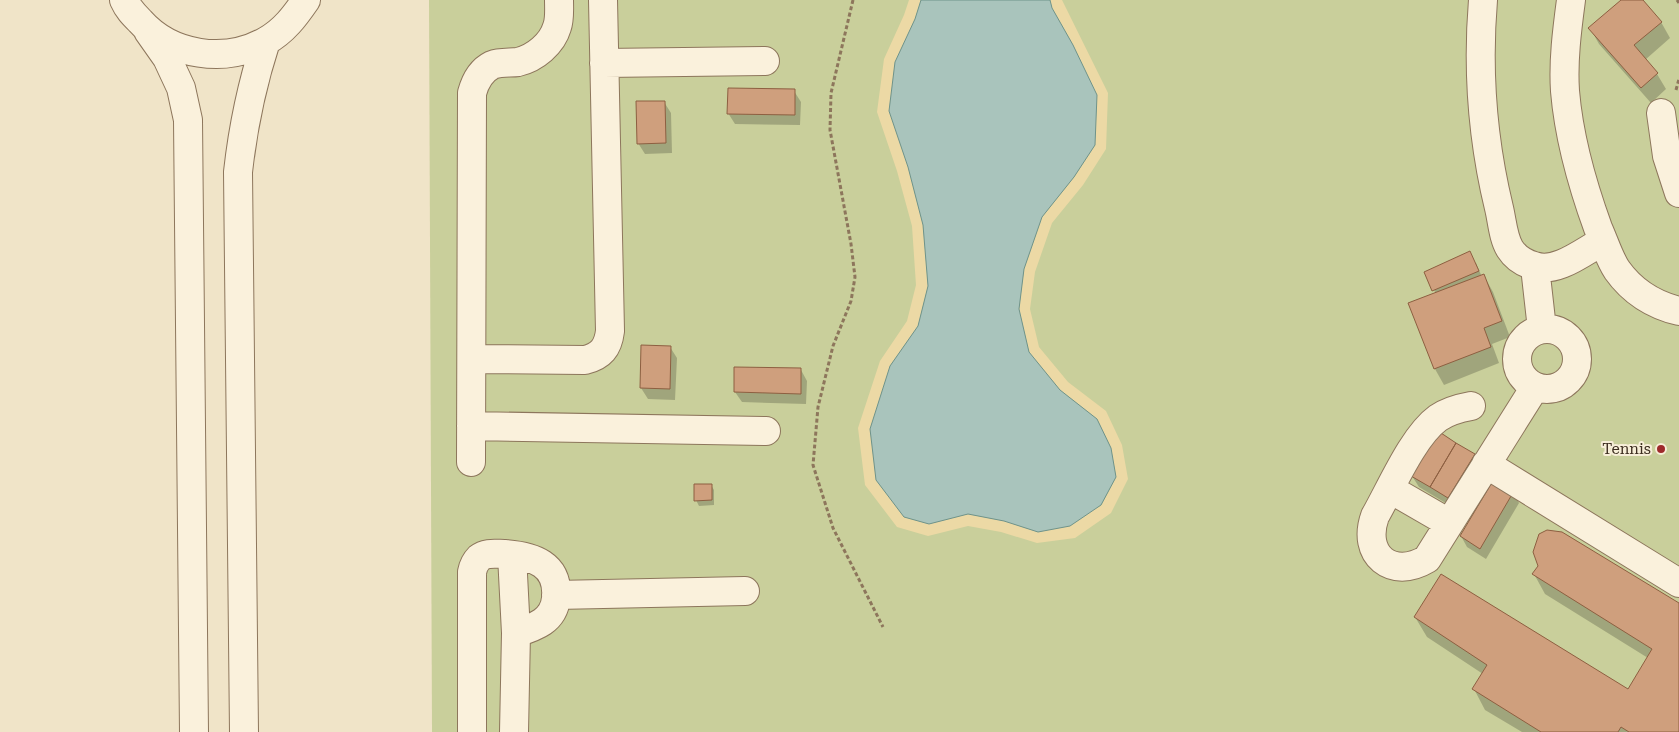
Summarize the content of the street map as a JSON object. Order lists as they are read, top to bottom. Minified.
{"places":["Tennis"]}
